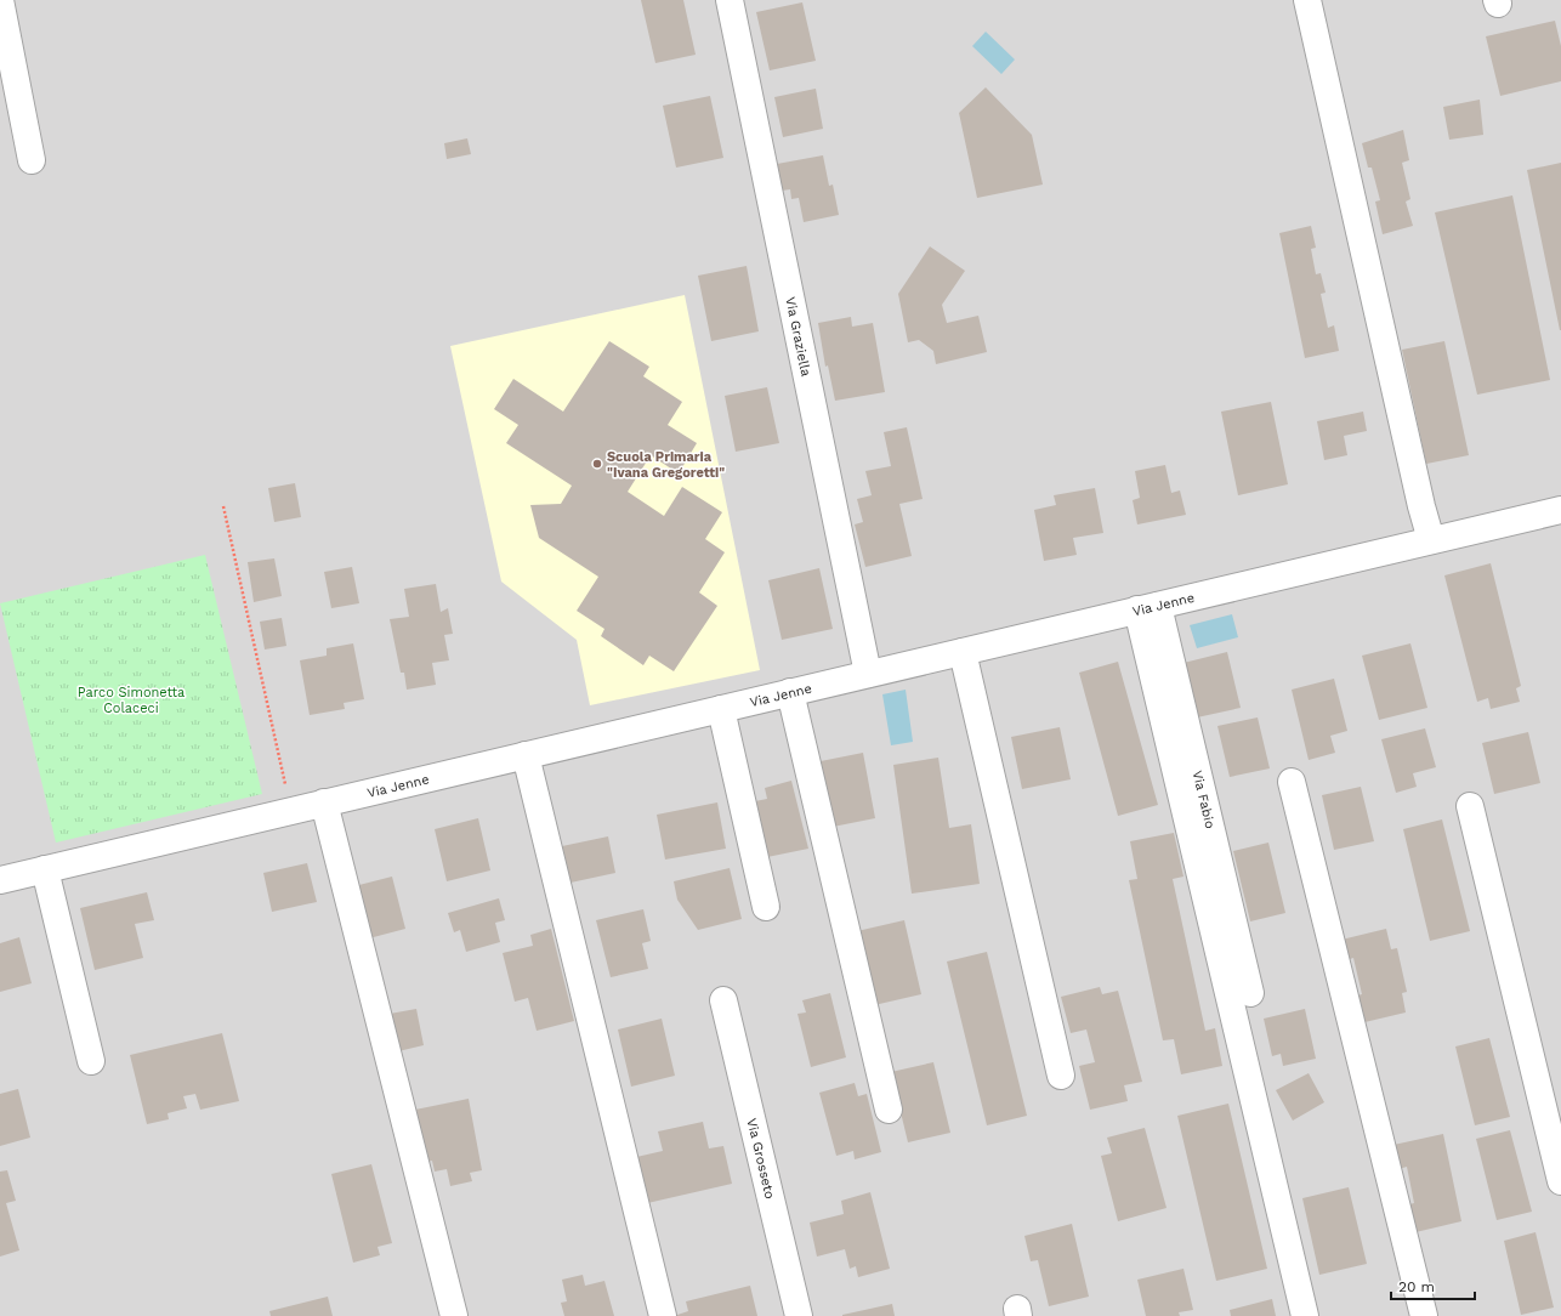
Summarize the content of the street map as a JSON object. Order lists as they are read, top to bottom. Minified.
{"streets":{"street":["Via Graziella","Via Jenne","Via Fabio","Via Grosseto"]},"crossings":[["Via Graziella","Via Jenne"],["Via Jenne","Via Fabio"]],"parks":["Parco Simonetta Colaceci"],"places":["Scuola Primaria \"Ivana Gregoretti\""],"scale_bar":"20 m"}
